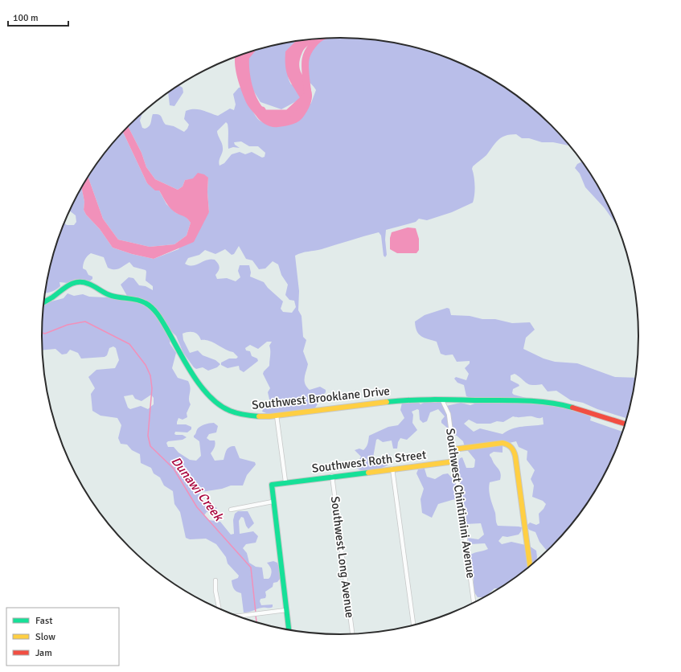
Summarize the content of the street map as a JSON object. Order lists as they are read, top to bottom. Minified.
{"streets":{"street":["Southwest Brooklane Drive","Southwest Roth Street","Southwest Chintimini Avenue","Southwest Long Avenue"]},"crossings":[["Southwest Brooklane Drive","Southwest Chintimini Avenue"],["Southwest Roth Street","Southwest Chintimini Avenue"],["Southwest Roth Street","Southwest Long Avenue"]],"water":["Dunawi Creek"],"legend":["Fast","Slow","Jam"],"scale_bar":"100 m"}
